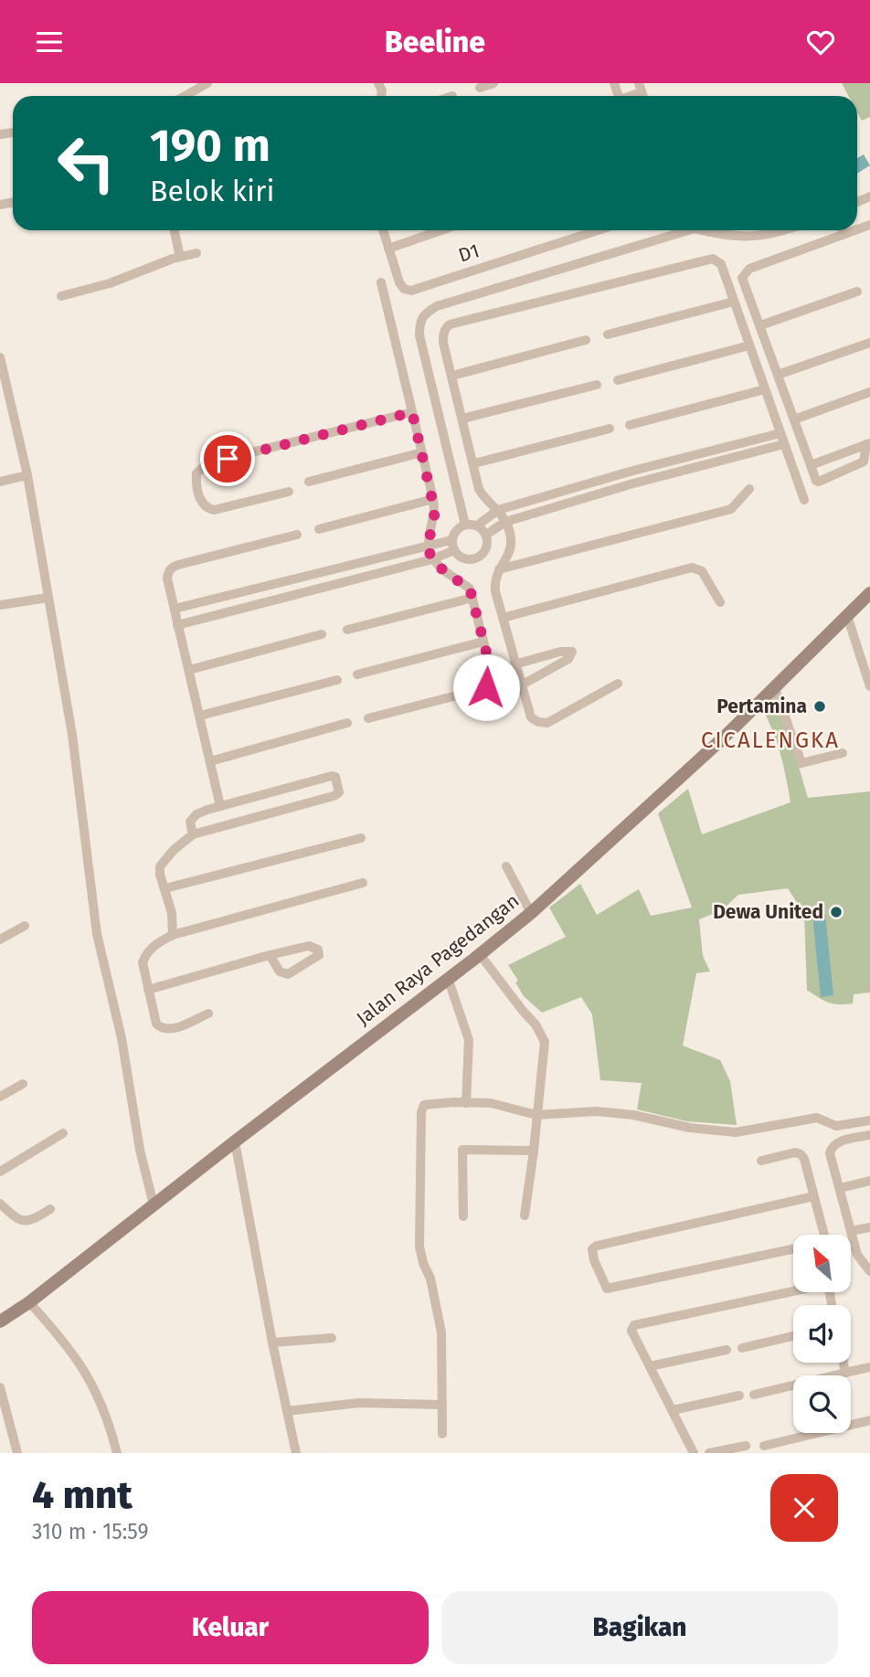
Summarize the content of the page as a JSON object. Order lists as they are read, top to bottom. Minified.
{"streets":{"street":["D1","Jalan Raya Pagedangan"]},"districts":["CICALENGKA"],"places":["Pertamina","Dewa United"],"north":"top left","page":{"header":"Beeline","turn":["190 m","Belok kiri"],"heading":["4 mnt","310 m · 15:59"],"buttons":["Keluar","Bagikan"]}}
